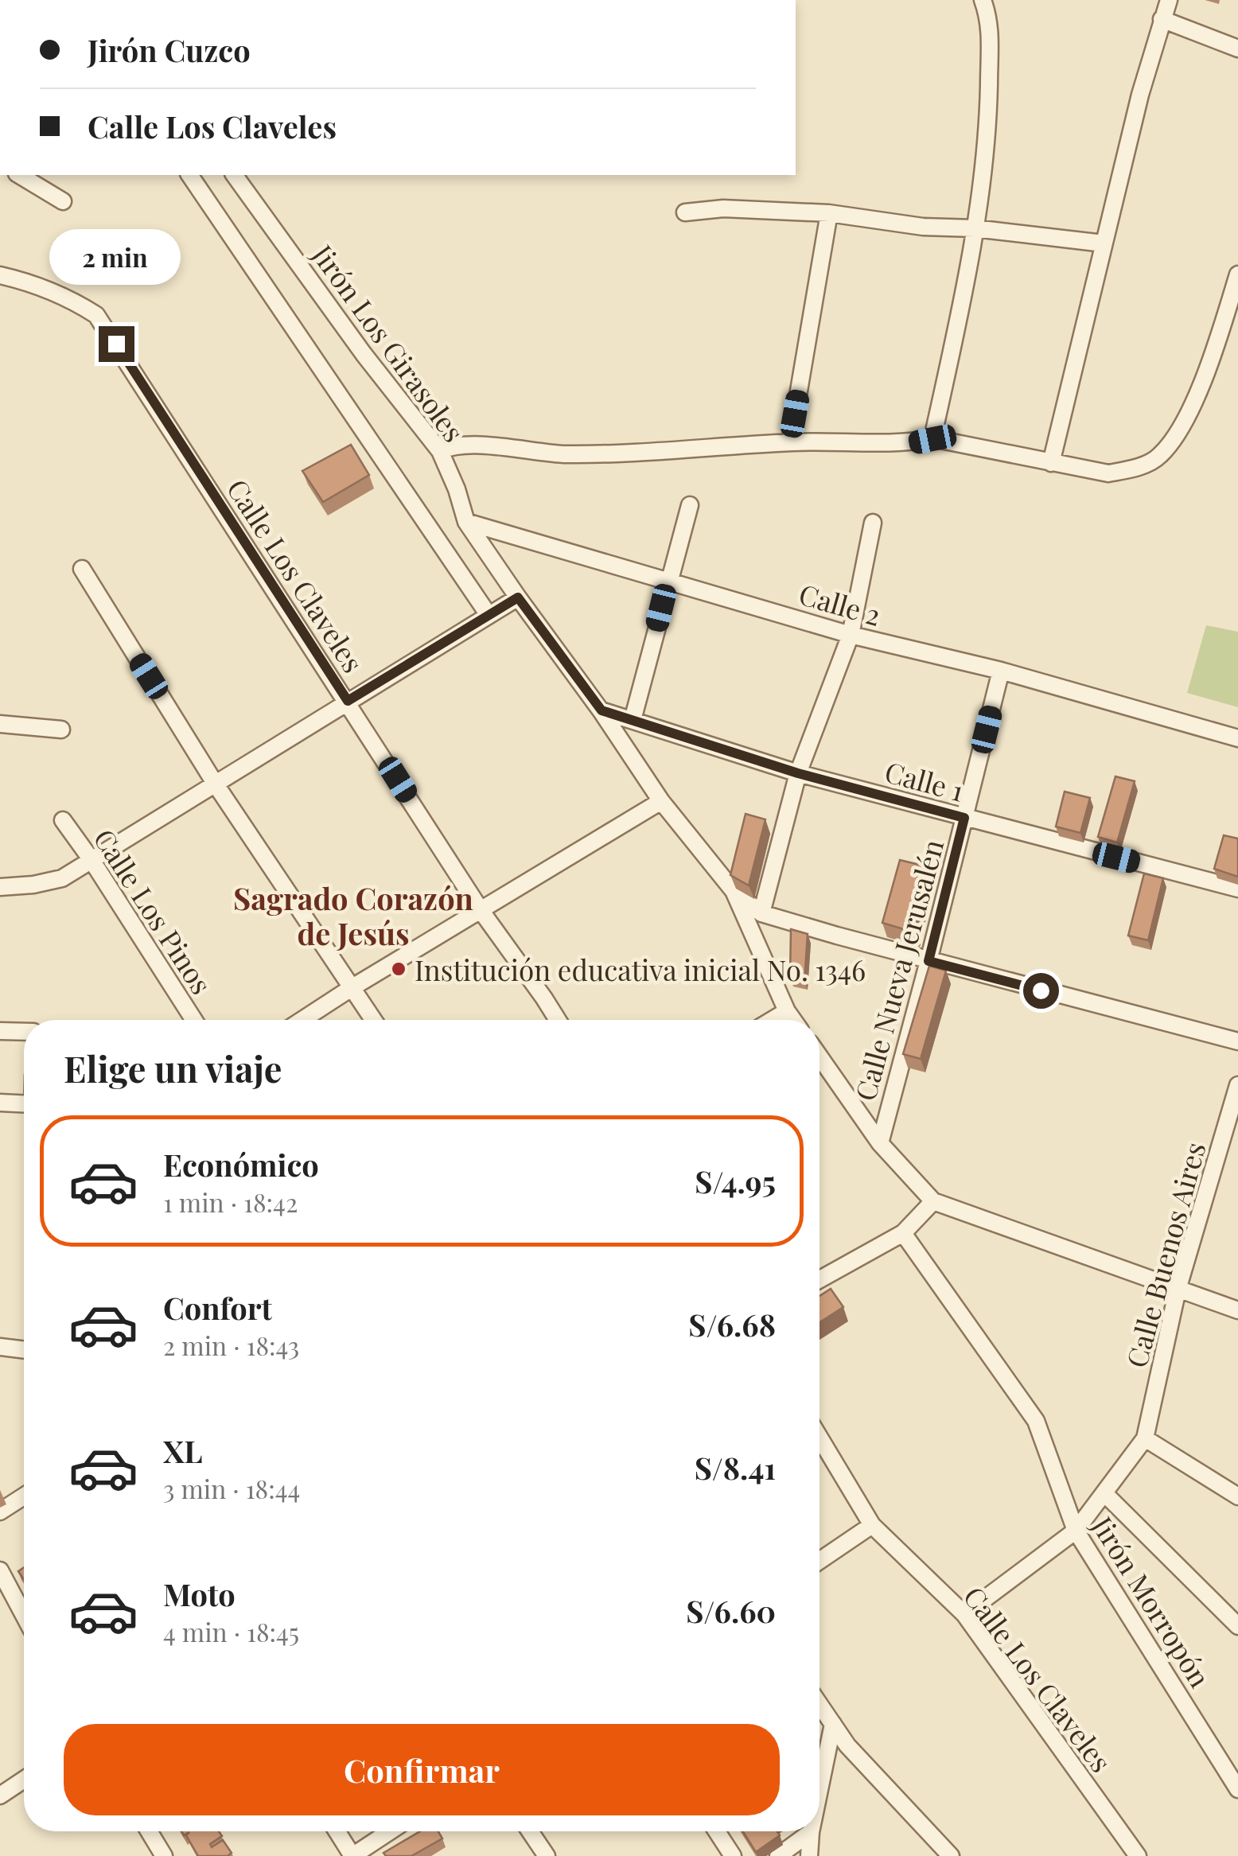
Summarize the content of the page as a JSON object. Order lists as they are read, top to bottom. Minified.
{"streets":{"street":["Jirón Los Girasoles","Calle Los Claveles","Calle 2","Calle 1","Calle Los Pinos","Calle Nueva Jerusalén","Calle Buenos Aires","Jirón Morropón"]},"crossings":[["Jirón Los Girasoles","Calle 2"],["Jirón Los Girasoles","Calle 1"],["Calle 2","Calle Nueva Jerusalén"],["Calle 1","Calle Nueva Jerusalén"]],"districts":["Sagrado Corazón de Jesús"],"places":["Institución educativa inicial No. 1346"],"page":{"banner":["Jirón Cuzco","Calle Los Claveles"],"bubble":"2 min","heading":"Elige un viaje","list":[{"name":"Económico","note":"1 min · 18:42","value":"S/4.95"},{"name":"Confort","note":"2 min · 18:43","value":"S/6.68"},{"name":"XL","note":"3 min · 18:44","value":"S/8.41"},{"name":"Moto","note":"4 min · 18:45","value":"S/6.60"}],"buttons":"Confirmar"}}
